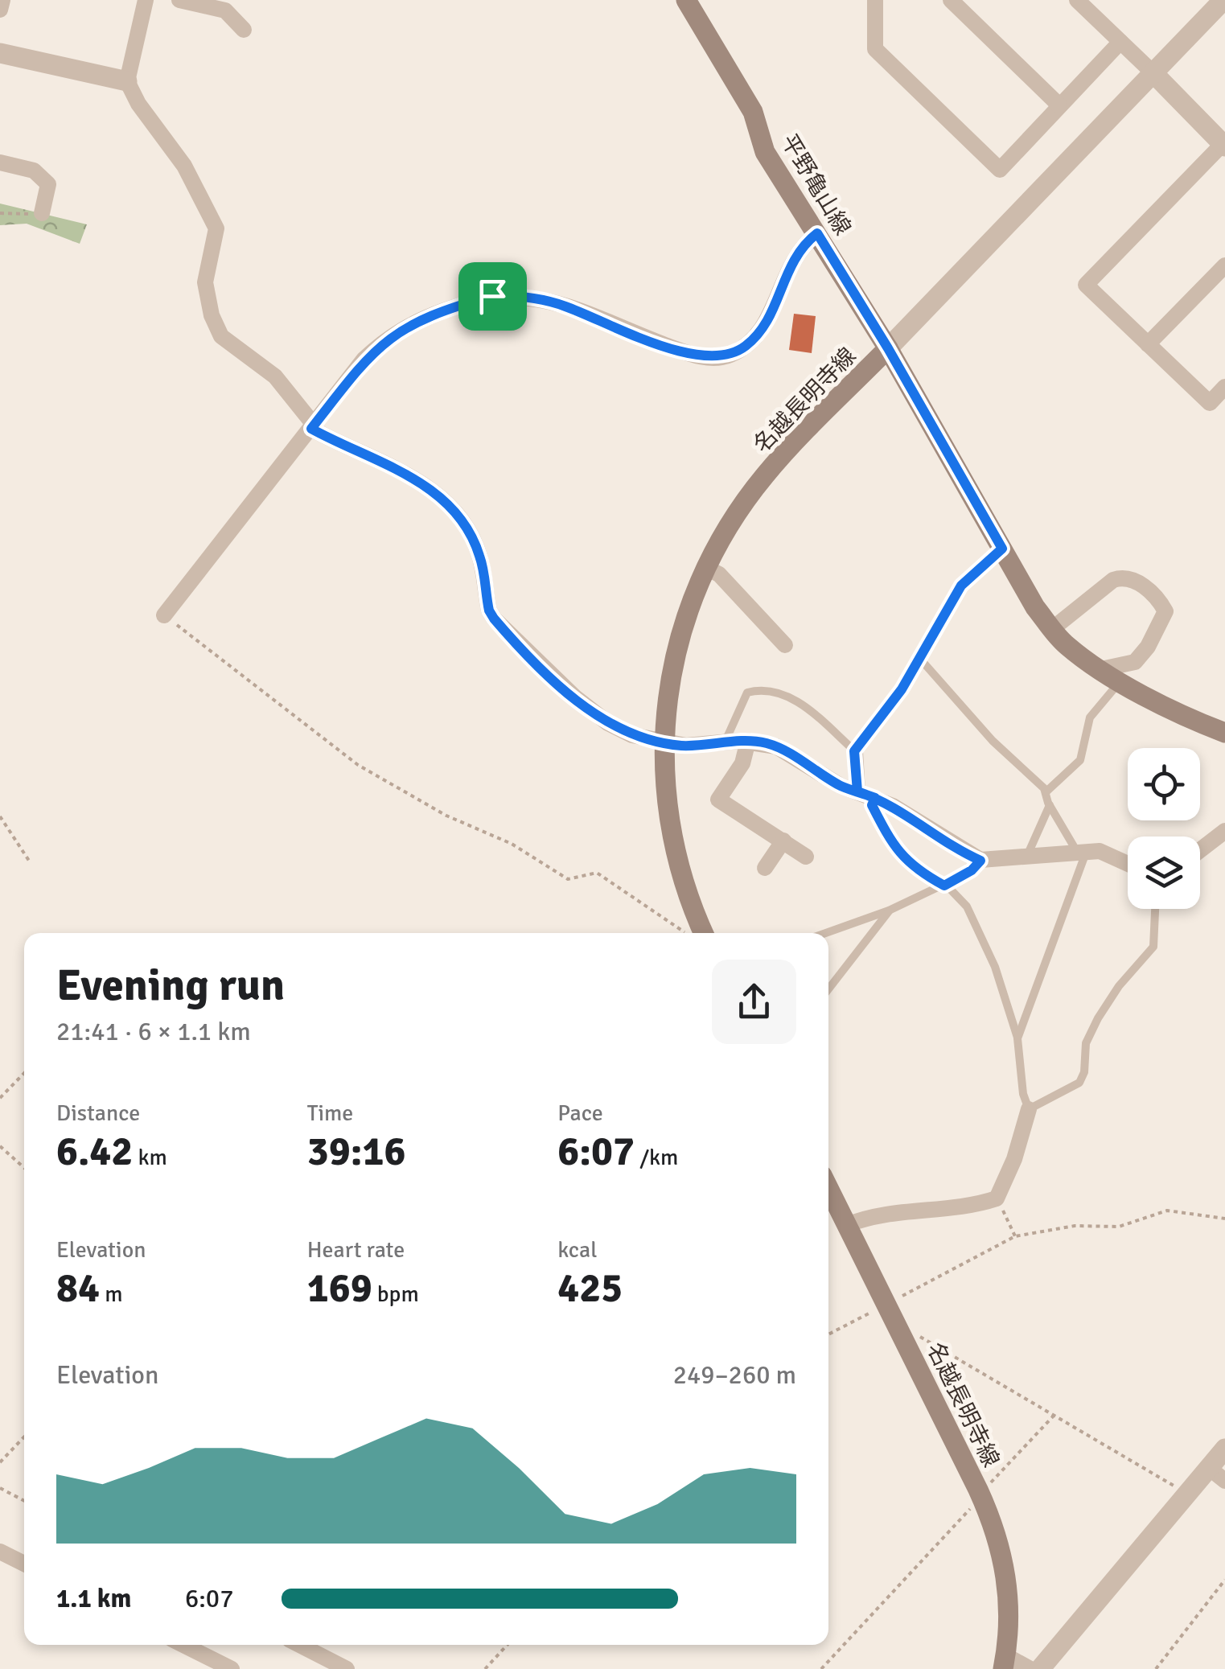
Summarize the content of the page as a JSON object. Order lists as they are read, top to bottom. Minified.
{"streets":{"main road":["平野亀山線","名越長明寺線"]},"crossings":[["平野亀山線","名越長明寺線"]],"page":{"heading":["Evening run","21:41 · 6 × 1.1 km"],"stats":[["Distance","6.42 km"],["Time","39:16"],["Pace","6:07 /km"],["Elevation","84 m"],["Heart rate","169 bpm"],["kcal","425"]],"chart":["Elevation","249–260 m"],"list":[{"name":"1.1 km","note":"6:07"}]}}
